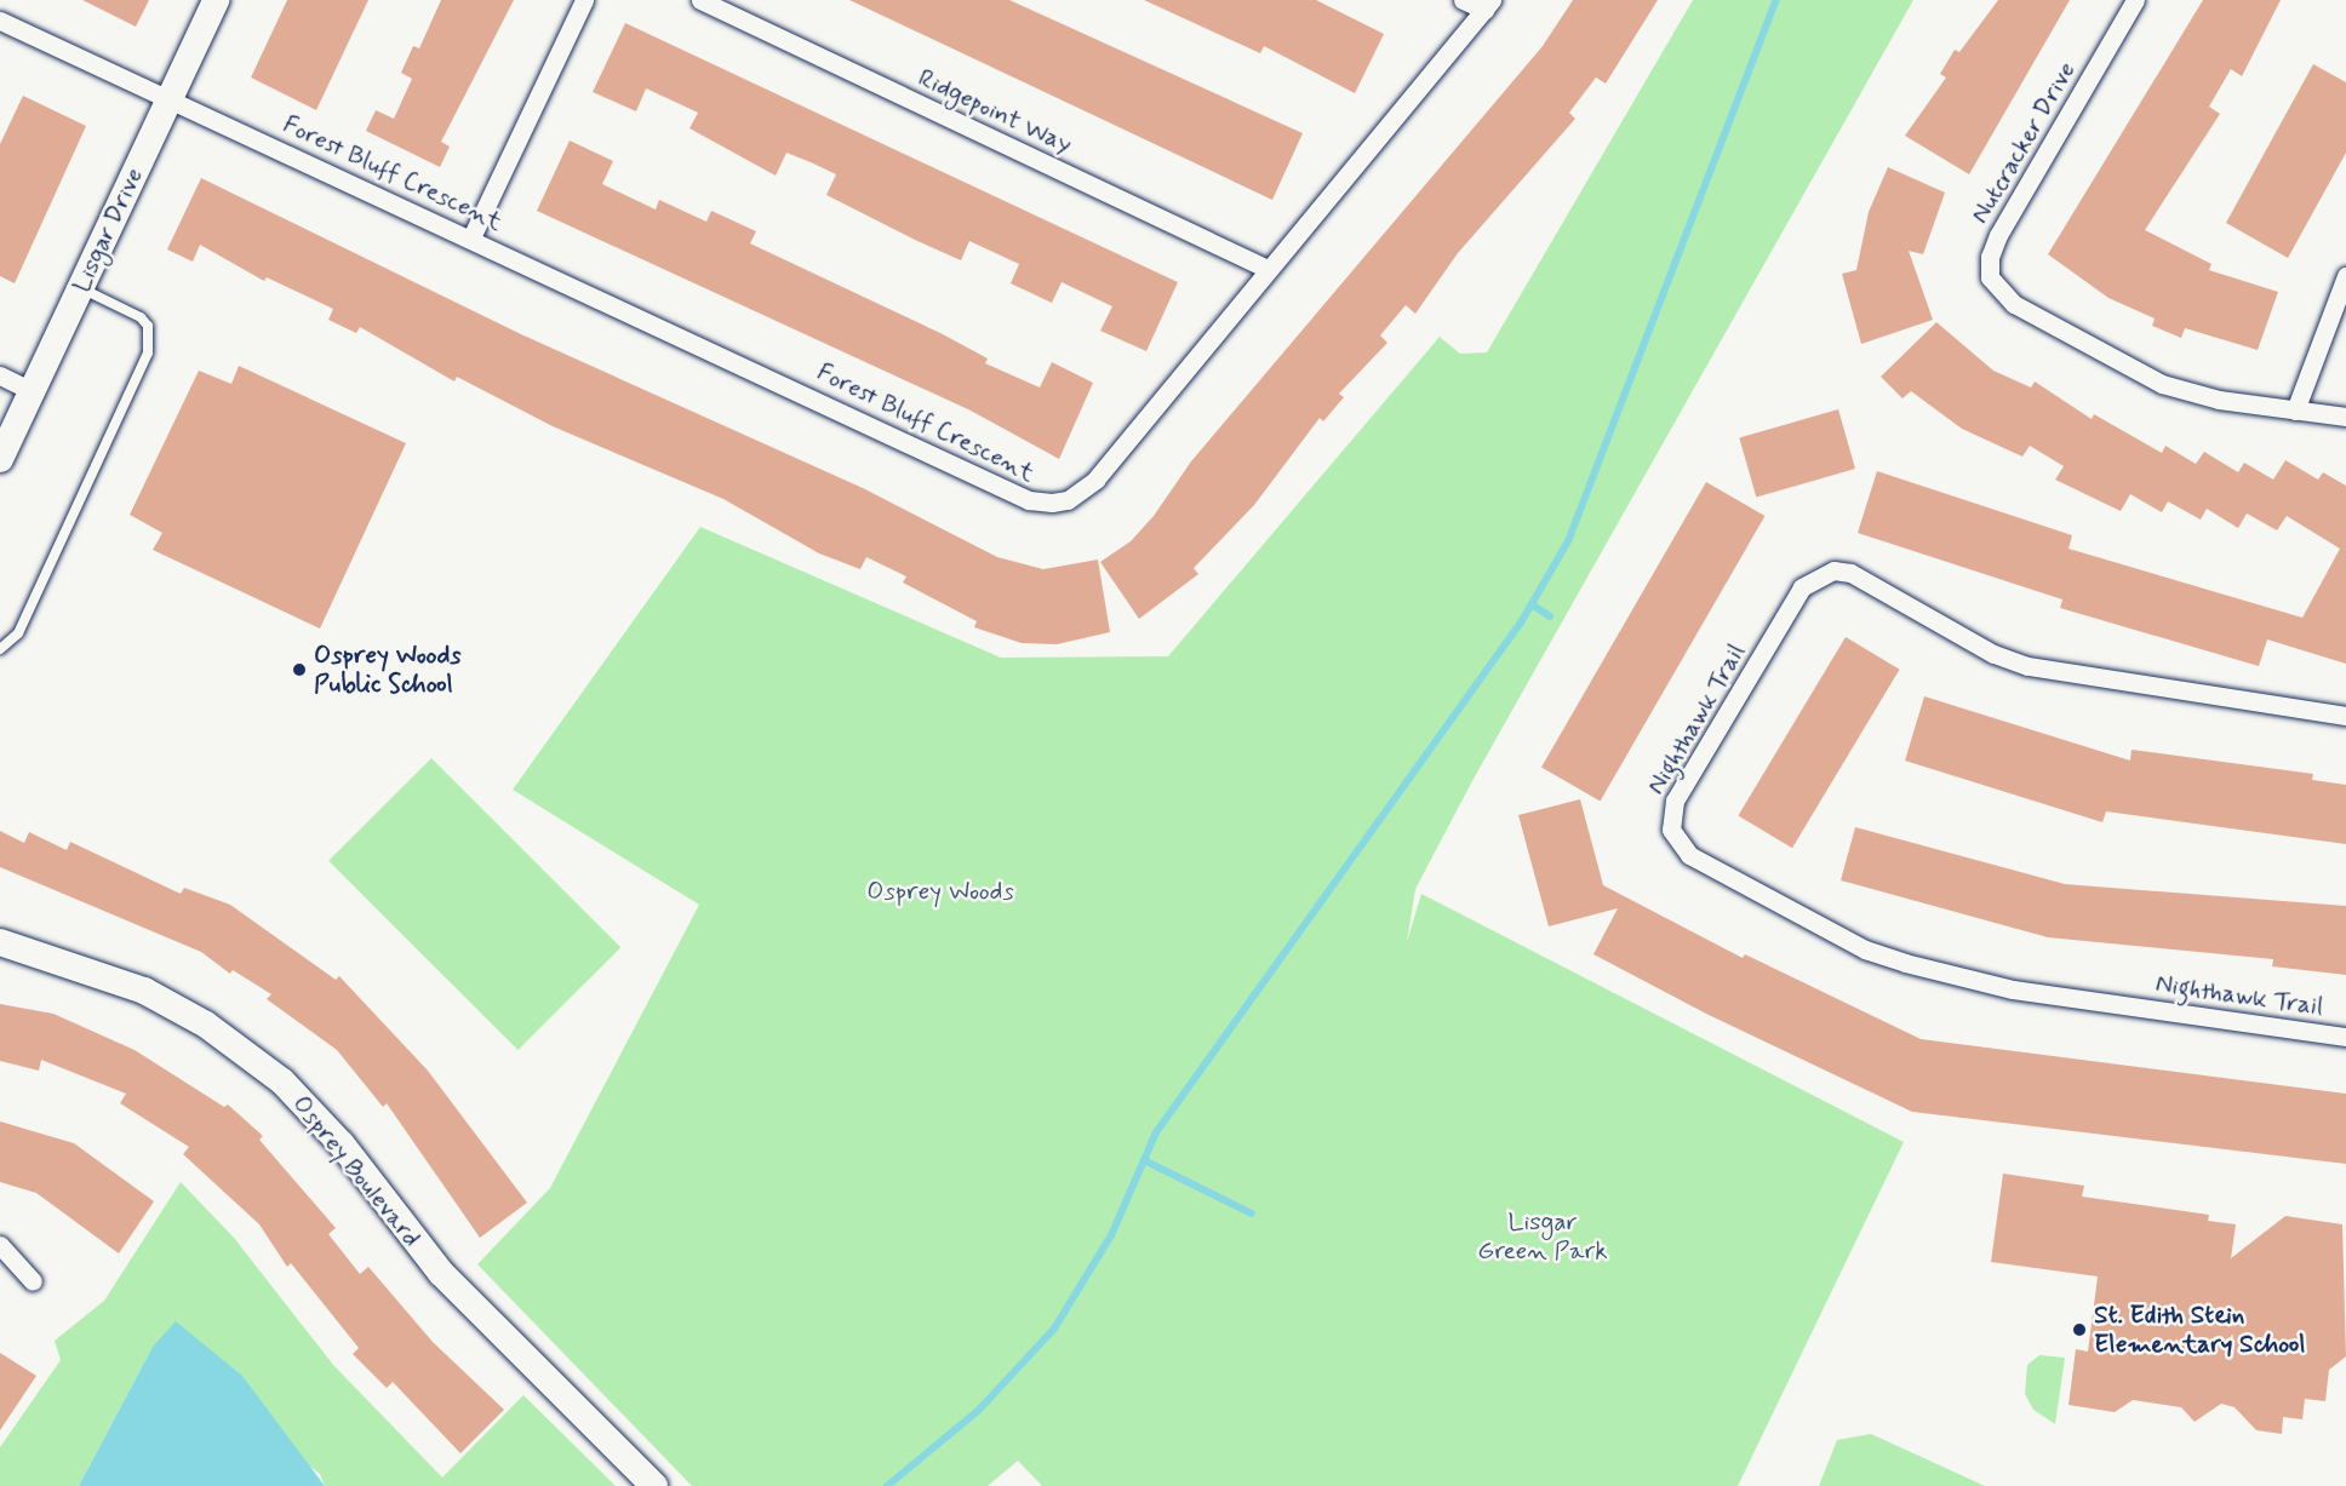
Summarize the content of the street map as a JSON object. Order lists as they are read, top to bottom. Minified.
{"streets":{"street":["Ridgepoint Way","Nutcracker Drive","Forest Bluff Crescent","Lisgar Drive","Nighthawk Trail","Osprey Boulevard"]},"crossings":[["Ridgepoint Way","Forest Bluff Crescent"],["Forest Bluff Crescent","Lisgar Drive"]],"parks":["Osprey Woods","Lisgar Green Park"],"places":["Osprey Woods Public School","St. Edith Stein Elementary School"]}
